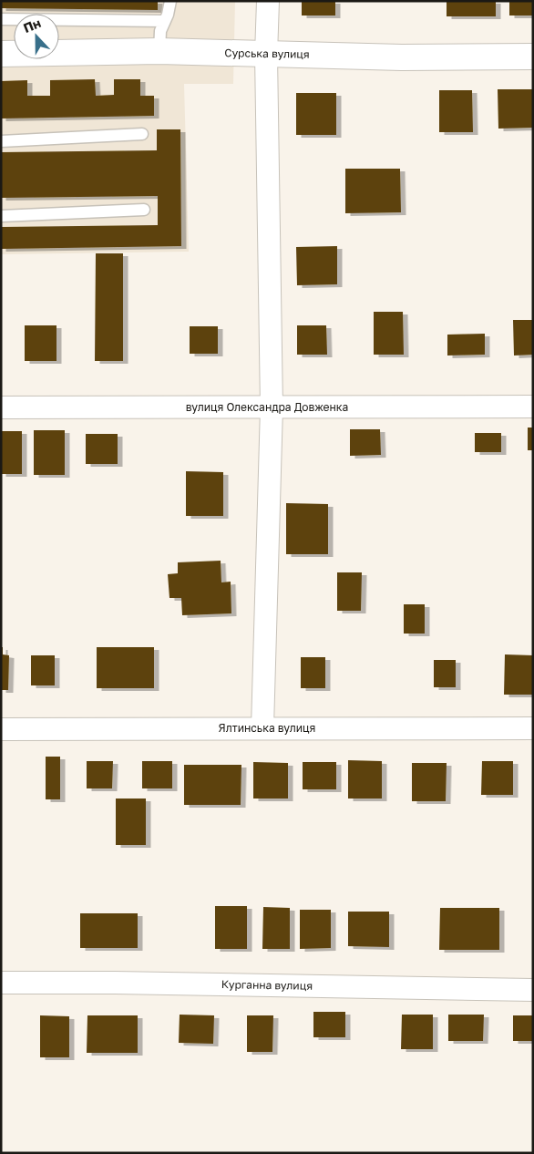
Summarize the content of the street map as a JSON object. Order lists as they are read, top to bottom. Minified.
{"streets":{"street":["Сурська вулиця","вулиця Олександра Довженка","Ялтинська вулиця","Курганна вулиця"]},"north":"top"}
